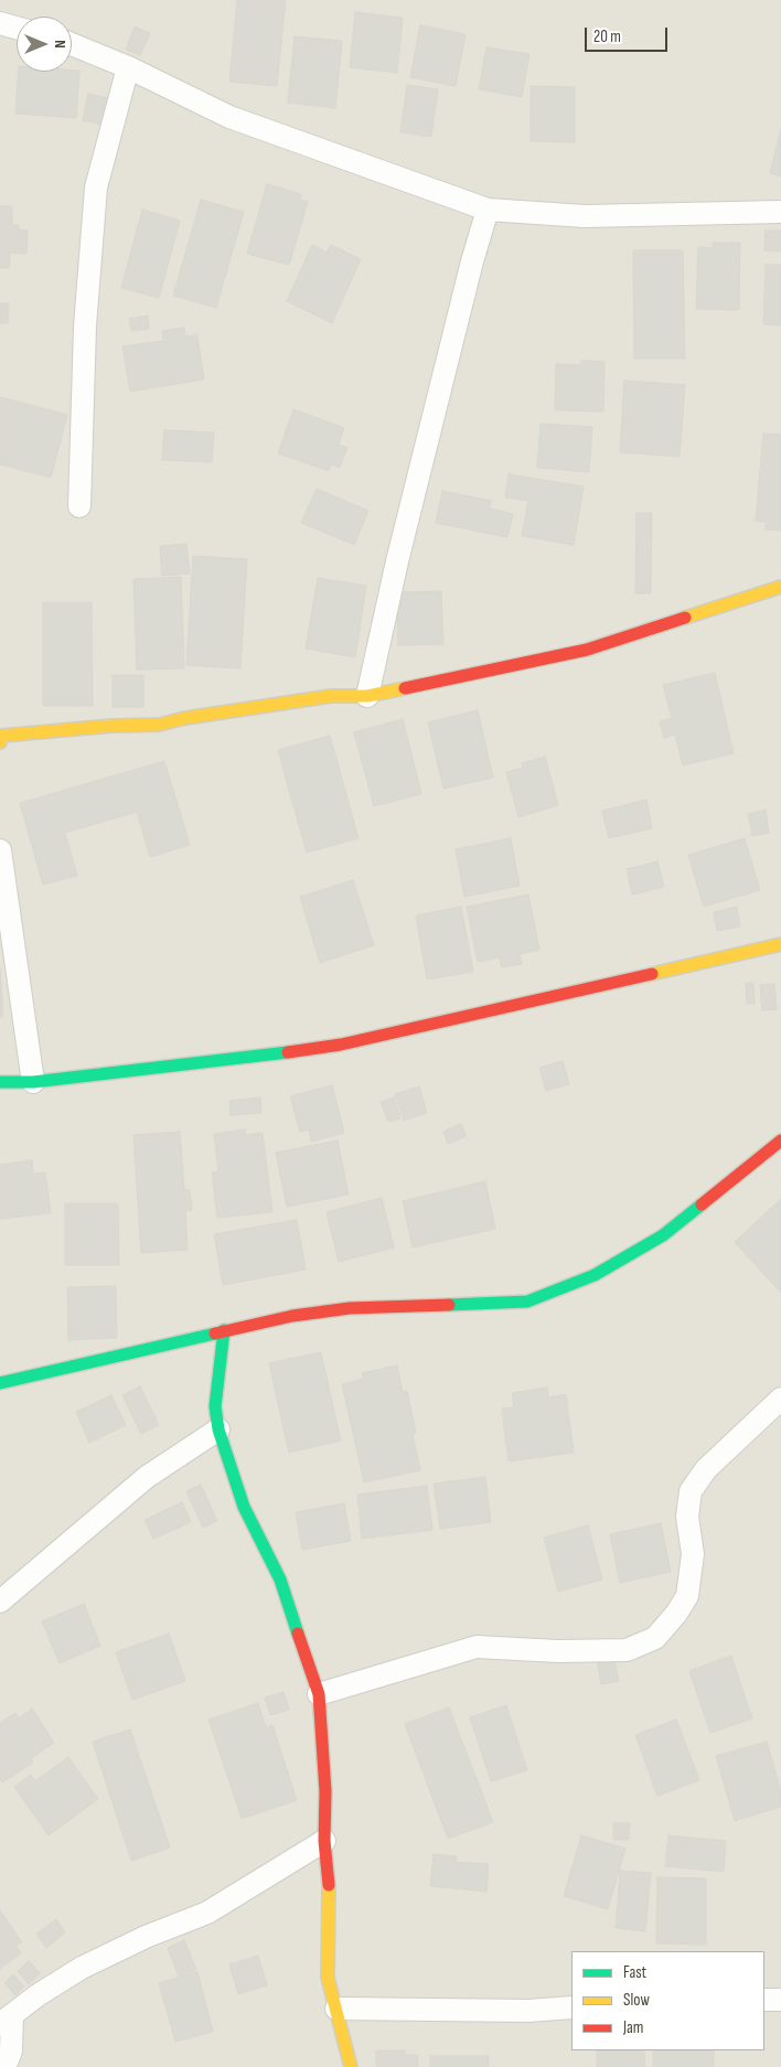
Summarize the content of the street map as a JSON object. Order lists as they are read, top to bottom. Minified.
{"legend":["Fast","Slow","Jam"],"scale_bar":"20 m","north":"right"}
